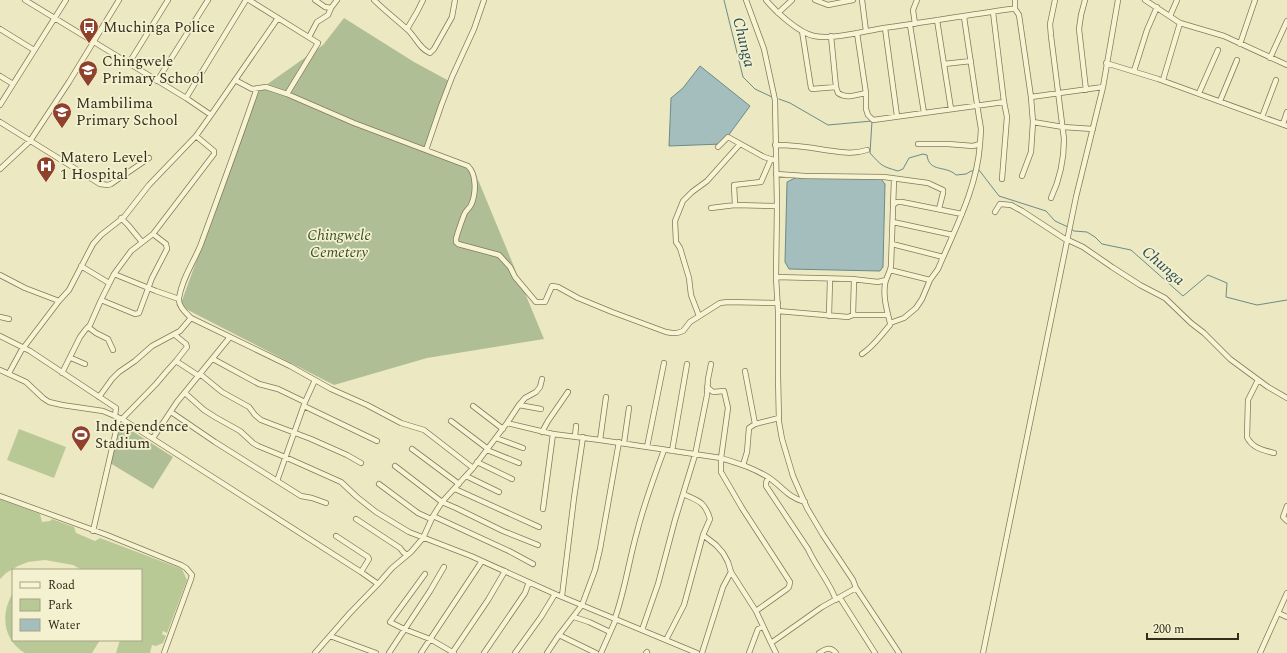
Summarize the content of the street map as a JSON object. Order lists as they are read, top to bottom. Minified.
{"water":["Chunga"],"parks":["Chingwele Cemetery"],"places":{"bus stop":["Muchinga Police"],"school or university":["Chingwele Primary School","Mambilima Primary School"],"hospital":["Matero Level 1 Hospital"],"sports":["Independence Stadium"]},"legend":["Road","Park","Water"],"scale_bar":"200 m"}
